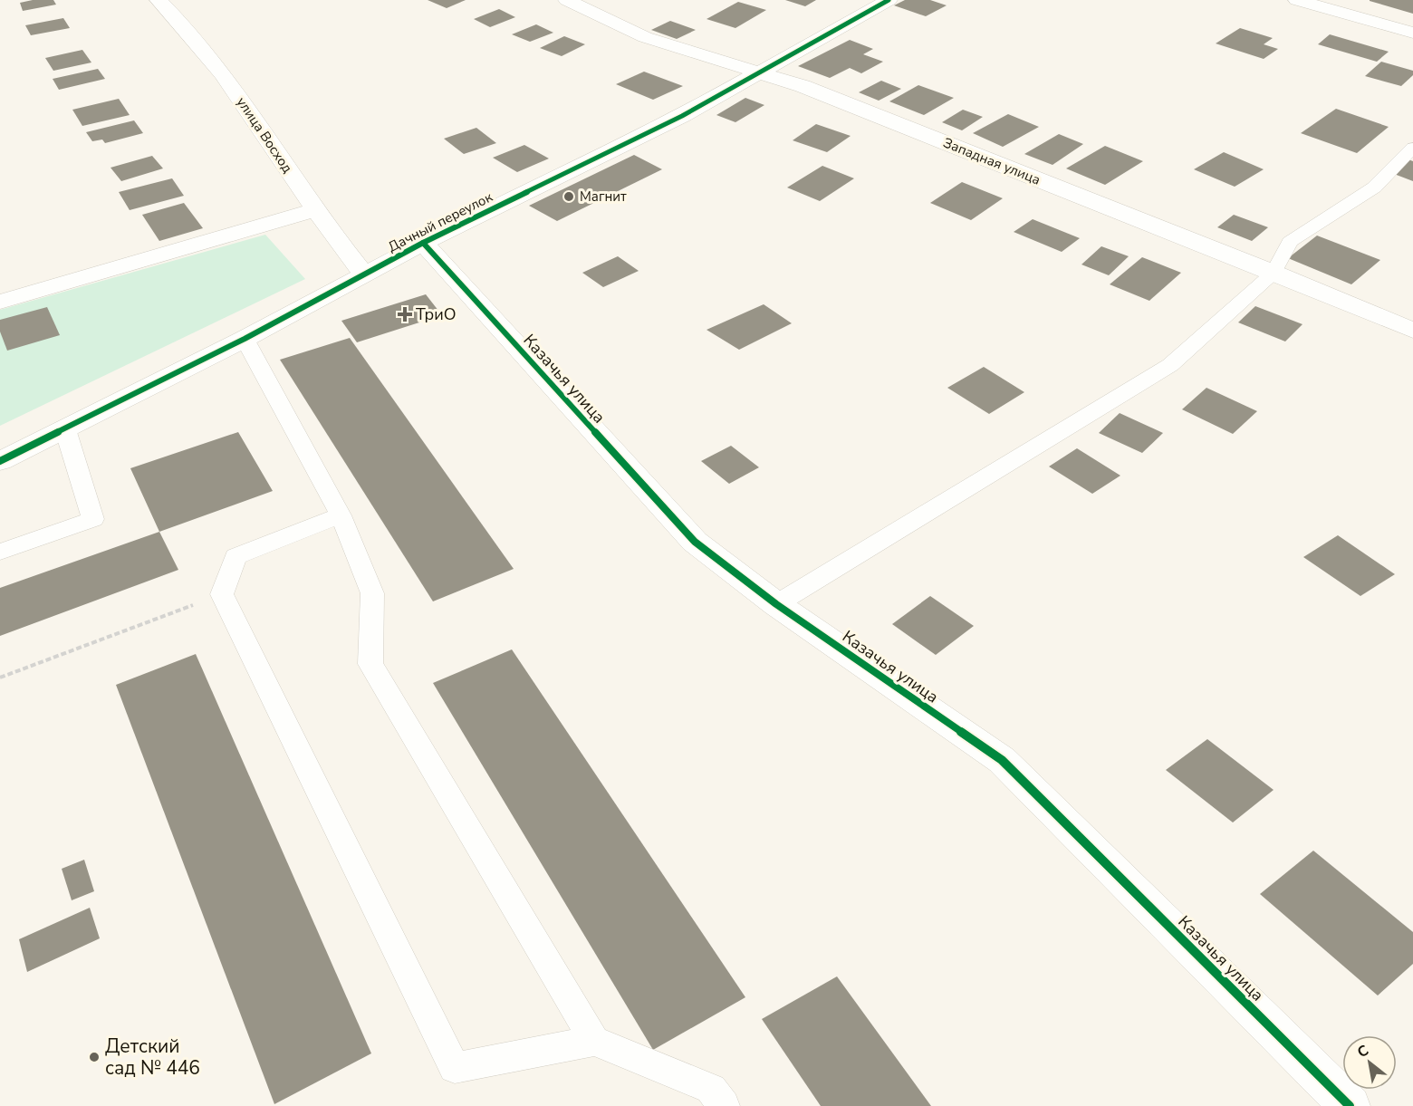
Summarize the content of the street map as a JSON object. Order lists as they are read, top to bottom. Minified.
{"streets":{"street":["улица Восход","Западная улица","Дачный переулок","Казачья улица"]},"crossings":[["улица Восход","Дачный переулок"],["Западная улица","Дачный переулок"],["Дачный переулок","Казачья улица"]],"places":{"other":["Магнит","Детский сад № 446"],"health":["ТриО"]},"north":"top left"}
